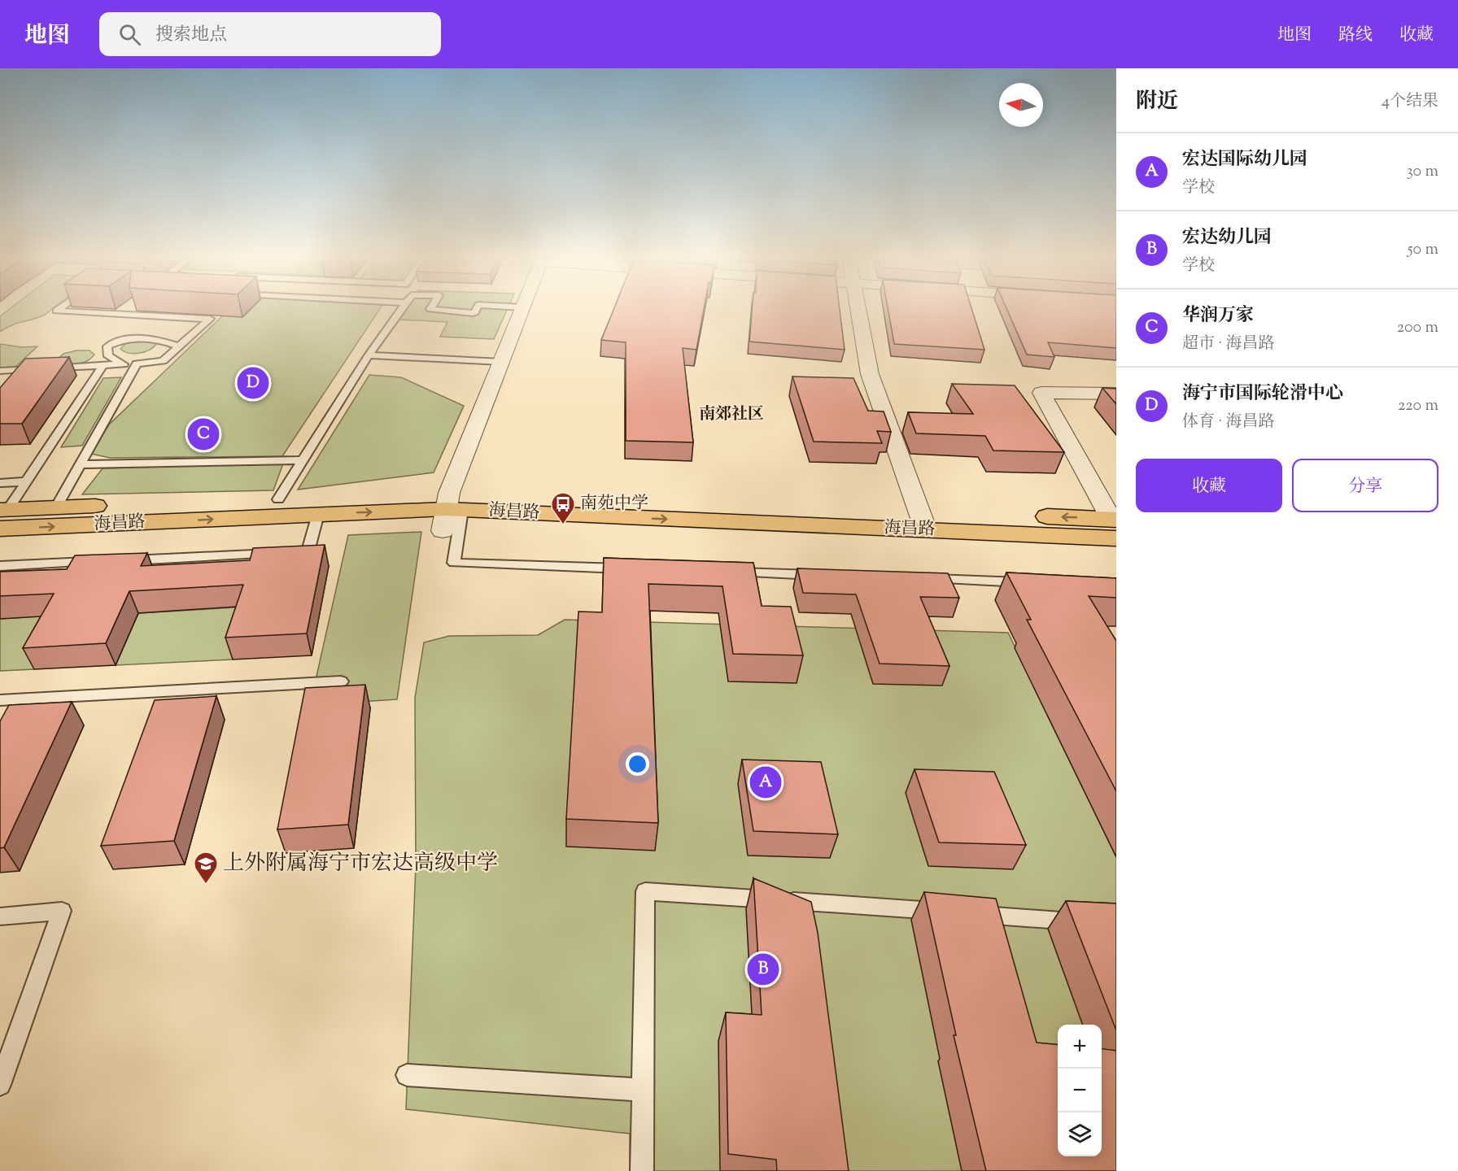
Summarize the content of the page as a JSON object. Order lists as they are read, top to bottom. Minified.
{"streets":{"main road":["海昌路"]},"districts":["南郊社区"],"places":{"bus stop":["南苑中学"],"school or university":["上外附属海宁市宏达高级中学"]},"north":"left","page":{"header":"地图","search":"搜索地点","nav":["地图","路线","收藏"],"heading":["附近","4个结果"],"list":[{"mark":"A","name":"宏达国际幼儿园","note":"学校","value":"30 m"},{"mark":"B","name":"宏达幼儿园","note":"学校","value":"50 m"},{"mark":"C","name":"华润万家","note":"超市 · 海昌路","value":"200 m"},{"mark":"D","name":"海宁市国际轮滑中心","note":"体育 · 海昌路","value":"220 m"}],"pins":["D","C","A","B"],"buttons":["收藏","分享"],"map_buttons":["+","−"]}}
